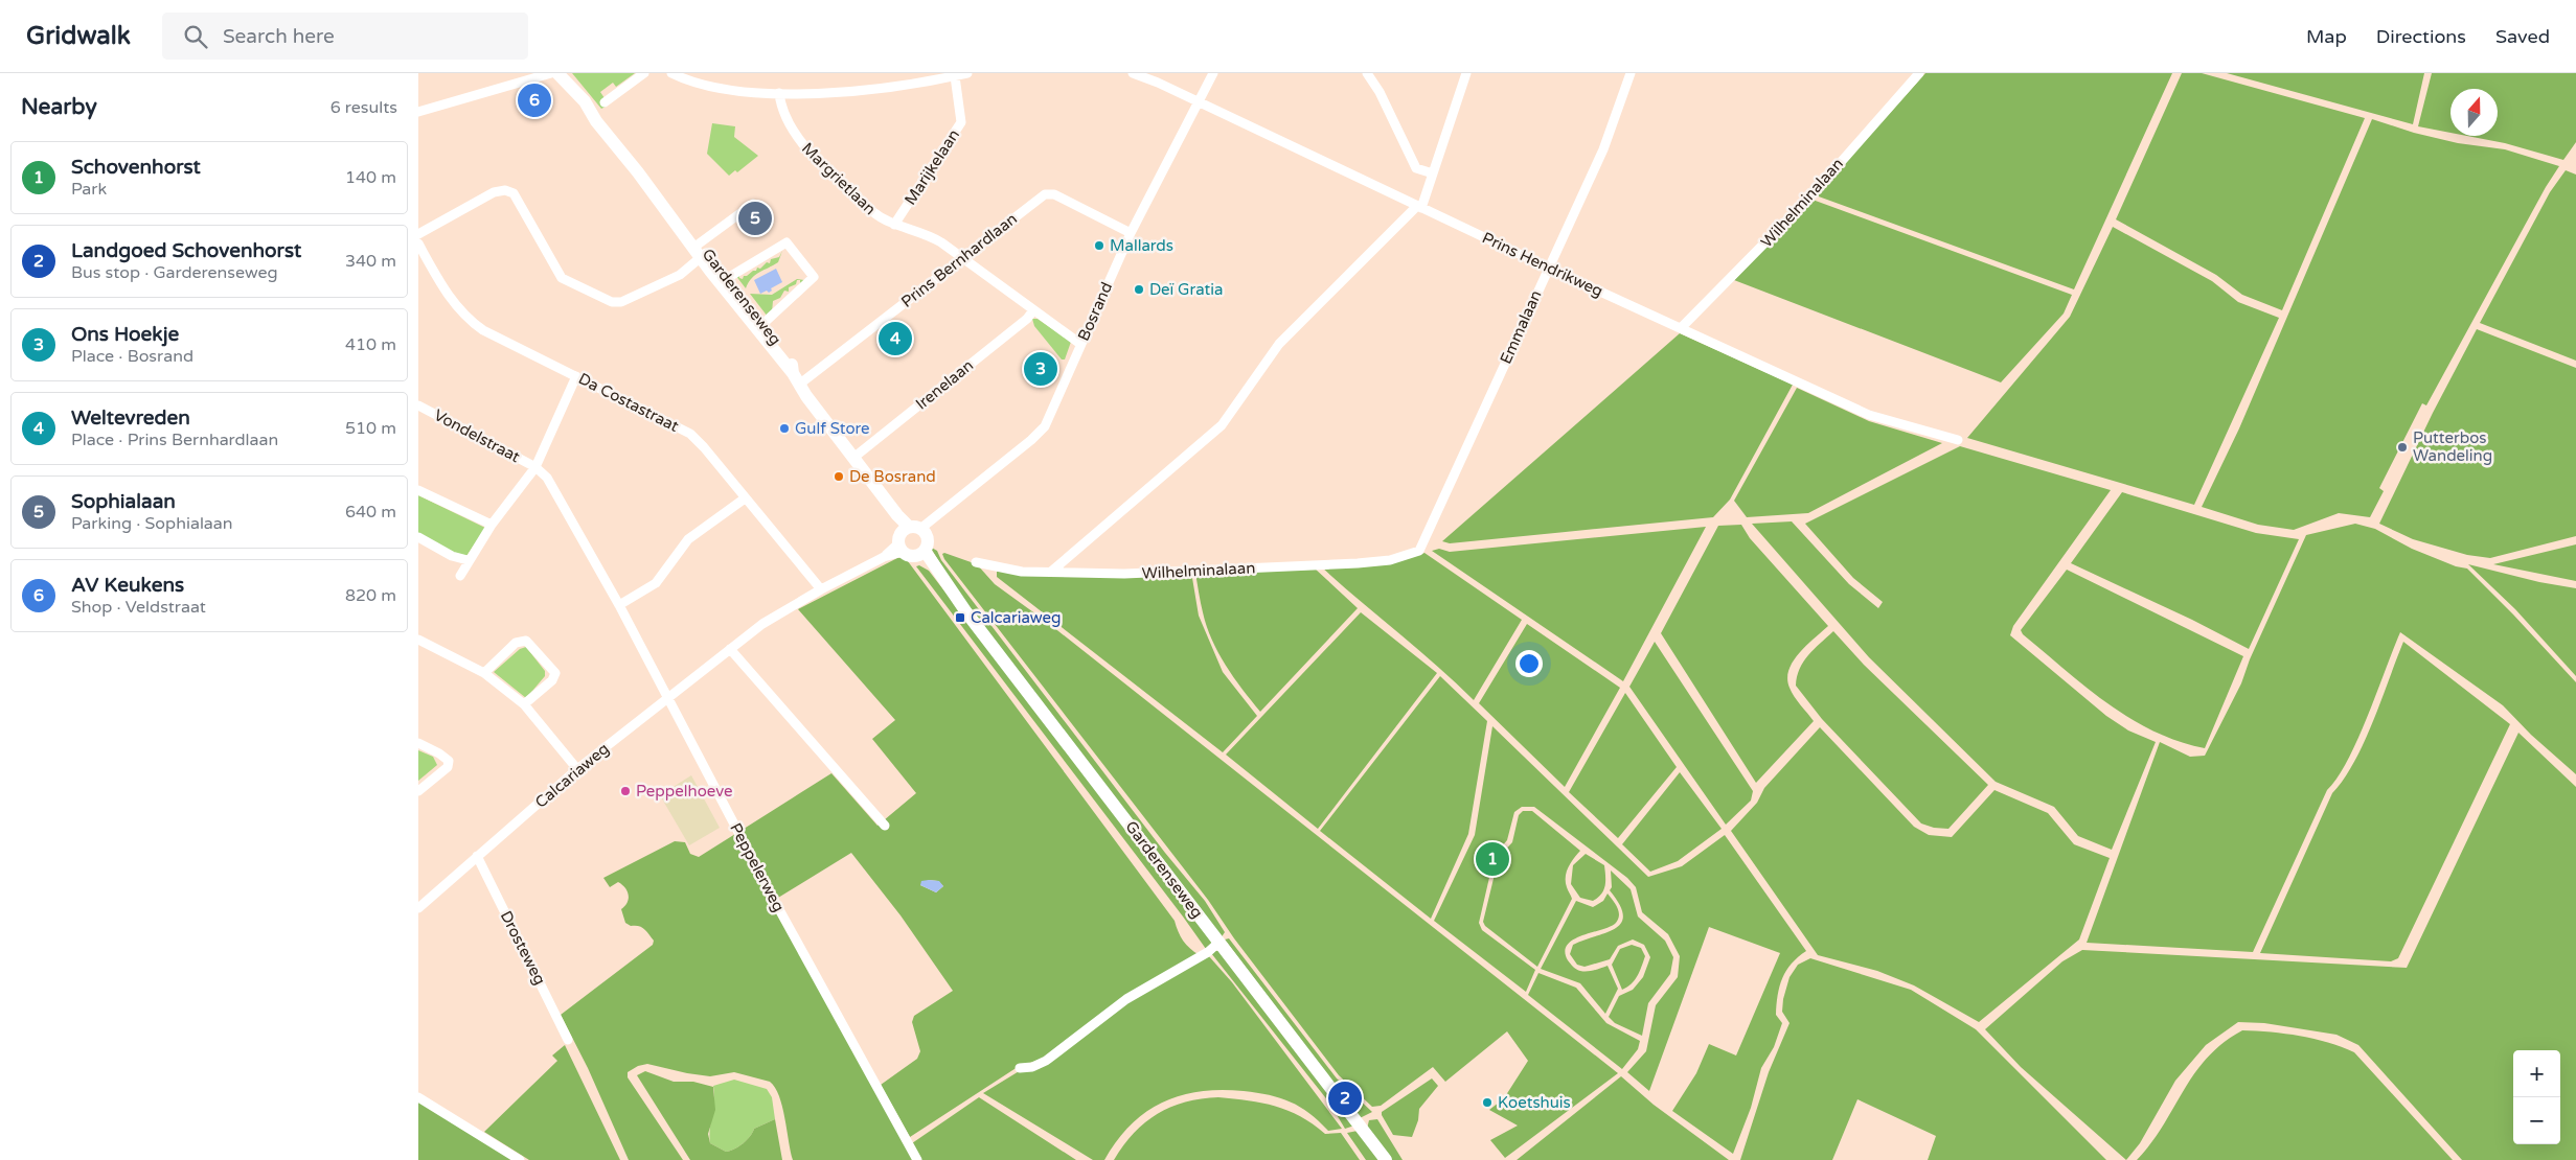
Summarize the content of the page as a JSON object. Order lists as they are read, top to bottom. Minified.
{"streets":{"main road":["Garderenseweg"],"street":["Marijkelaan","Margrietlaan","Wilhelminalaan","Prins Bernhardlaan","Prins Hendrikweg","Bosrand","Emmalaan","Irenelaan","Da Costastraat","Vondelstraat","Calcariaweg","Peppelerweg","Drosteweg"]},"crossings":[["Marijkelaan","Margrietlaan"],["Margrietlaan","Prins Bernhardlaan"],["Margrietlaan","Bosrand"],["Margrietlaan","Irenelaan"],["Wilhelminalaan","Prins Hendrikweg"],["Wilhelminalaan","Emmalaan"],["Prins Bernhardlaan","Garderenseweg"],["Prins Bernhardlaan","Bosrand"],["Prins Hendrikweg","Bosrand"],["Prins Hendrikweg","Emmalaan"],["Garderenseweg","Bosrand"],["Garderenseweg","Irenelaan"],["Da Costastraat","Calcariaweg"],["Vondelstraat","Peppelerweg"],["Calcariaweg","Peppelerweg"],["Calcariaweg","Drosteweg"]],"places":{"other":["Mallards","Deï Gratia","Gulf Store","Putterbos Wandeling","De Bosrand","Peppelhoeve","Koetshuis"],"transit":["Calcariaweg"]},"north":"top","page":{"header":"Gridwalk","search":"Search here","nav":["Map","Directions","Saved"],"heading":["Nearby","6 results"],"pins":["6","5","4","3","1","2"],"list":[{"mark":"1","name":"Schovenhorst","note":"Park","value":"140 m"},{"mark":"2","name":"Landgoed Schovenhorst","note":"Bus stop · Garderenseweg","value":"340 m"},{"mark":"3","name":"Ons Hoekje","note":"Place · Bosrand","value":"410 m"},{"mark":"4","name":"Weltevreden","note":"Place · Prins Bernhardlaan","value":"510 m"},{"mark":"5","name":"Sophialaan","note":"Parking · Sophialaan","value":"640 m"},{"mark":"6","name":"AV Keukens","note":"Shop · Veldstraat","value":"820 m"}],"map_buttons":["+","−"]}}
